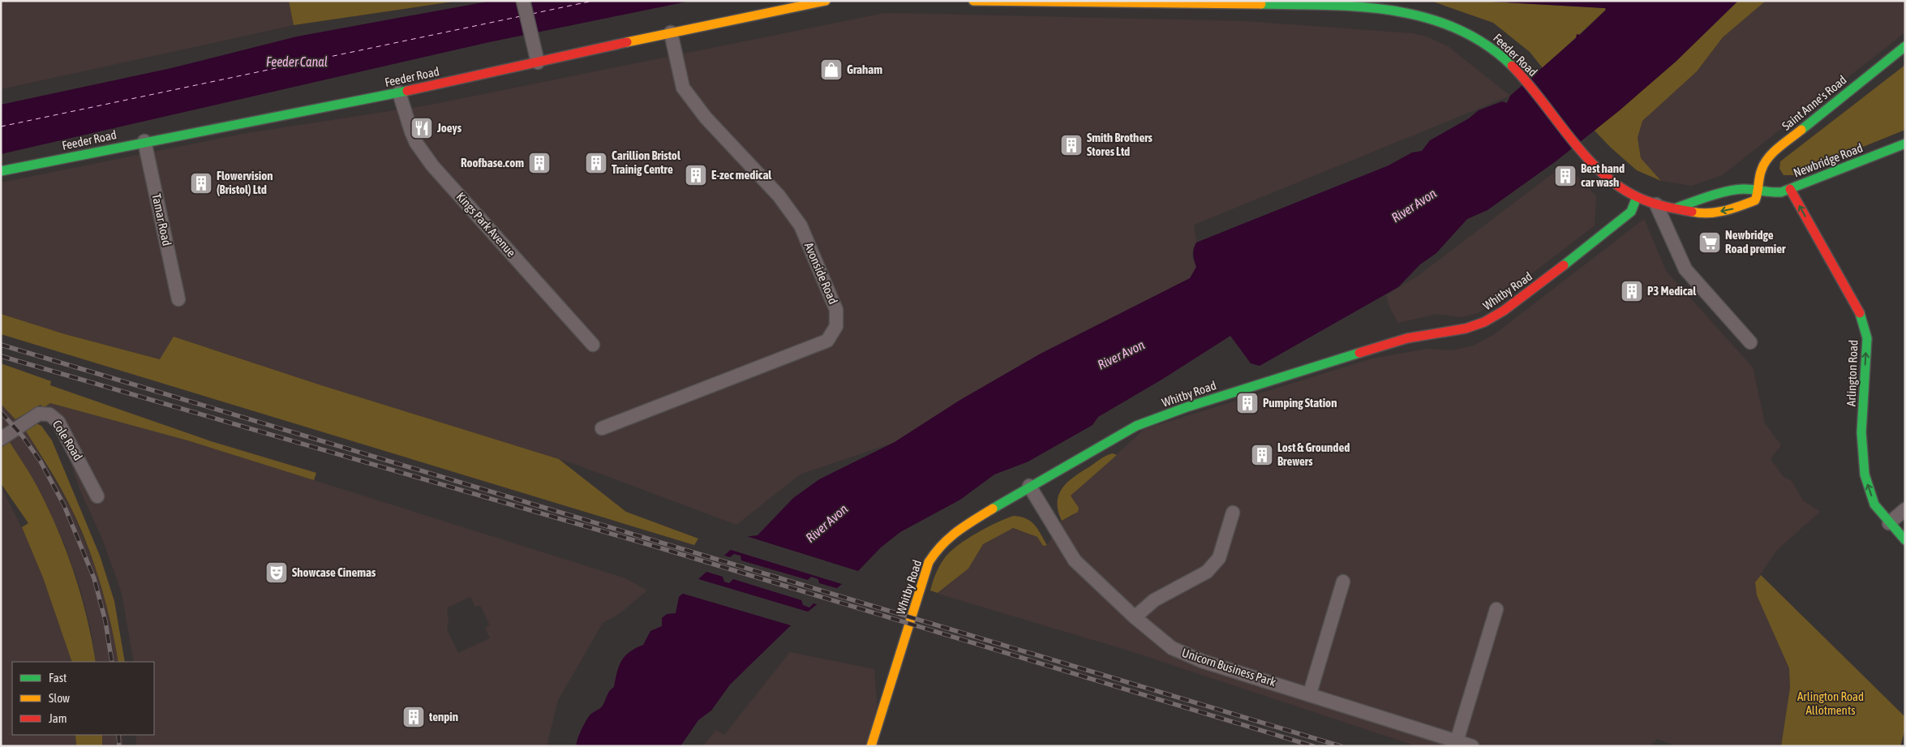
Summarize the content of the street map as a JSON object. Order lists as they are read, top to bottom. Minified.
{"streets":{"street":["Feeder Road","Saint Anne's Road","Newbridge Road","Tamar Road","Kings Park Avenue","Avonside Road","Whitby Road","Arlington Road","Cole Road","Unicorn Business Park"]},"crossings":[["Feeder Road","Newbridge Road"],["Feeder Road","Tamar Road"],["Feeder Road","Kings Park Avenue"],["Feeder Road","Avonside Road"],["Feeder Road","Whitby Road"],["Saint Anne's Road","Newbridge Road"],["Newbridge Road","Arlington Road"],["Whitby Road","Unicorn Business Park"]],"one_way":["Arlington Road"],"water":["Feeder Canal","River Avon"],"parks":["Arlington Road Allotments"],"places":{"shop":["Graham"],"restaurant":["Joeys"],"building":["Smith Brothers Stores Ltd","Roofbase.com","Carillion Bristol Trainig Centre","E-zec medical","Best hand car wash","Flowervision (Bristol) Ltd","P3 Medical","Pumping Station","Lost & Grounded Brewers","tenpin"],"supermarket":["Newbridge Road premier"],"theatre":["Showcase Cinemas"]},"legend":["Fast","Slow","Jam"]}
